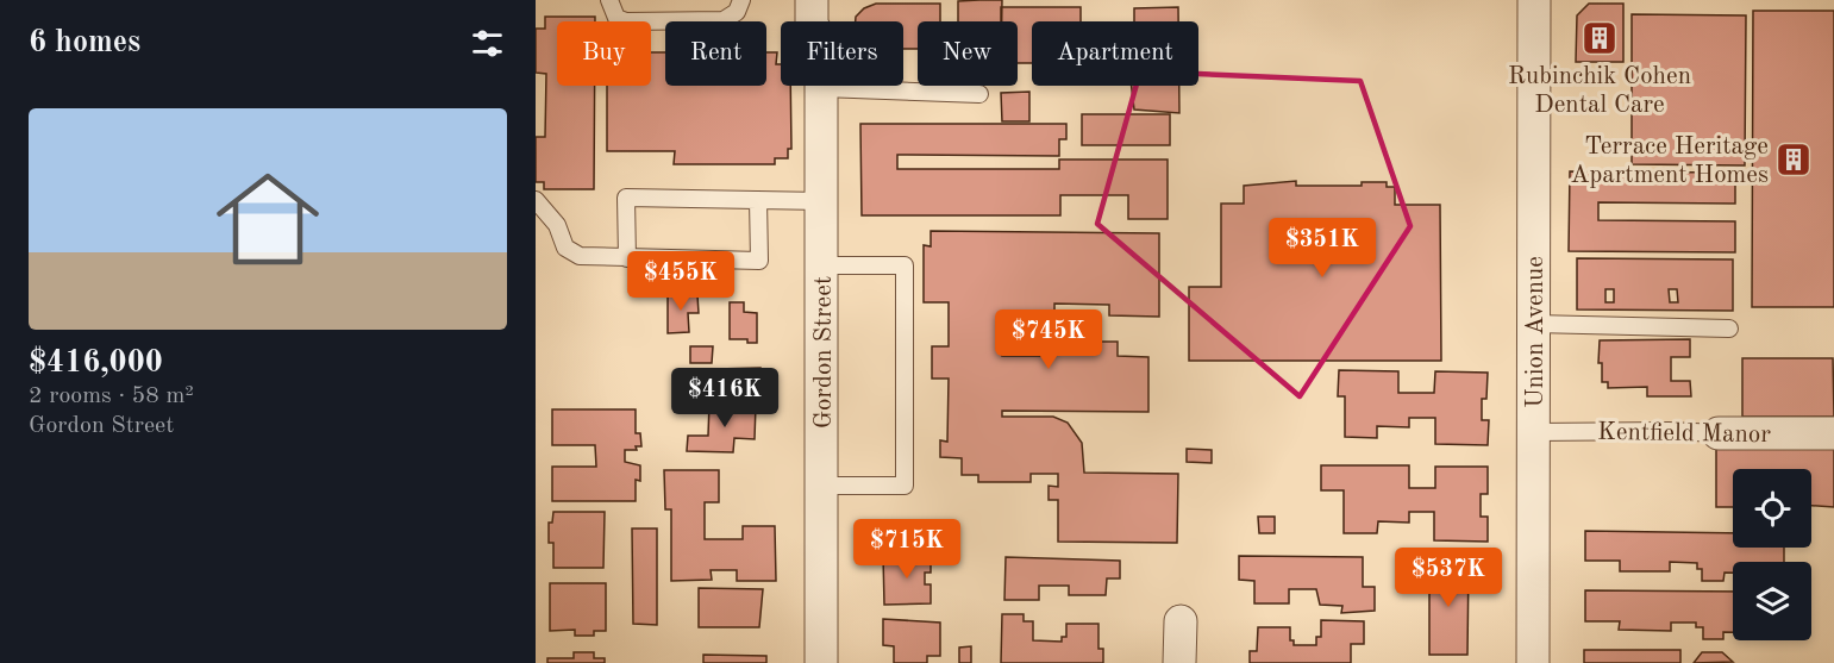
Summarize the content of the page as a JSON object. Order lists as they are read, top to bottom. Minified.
{"streets":{"street":["Union Avenue","Gordon Street","Kentfield Manor"]},"crossings":[["Union Avenue","Kentfield Manor"]],"places":{"building":["Rubinchik Cohen Dental Care","Terrace Heritage Apartment Homes"]},"page":{"heading":"6 homes","chip":["Buy","Rent","Filters","New","Apartment"],"list":[{"name":"$416,000","note":"2 rooms · 58 m² · Gordon Street"}],"price":["$351K","$455K","$745K","$416K","$715K","$537K"]}}
